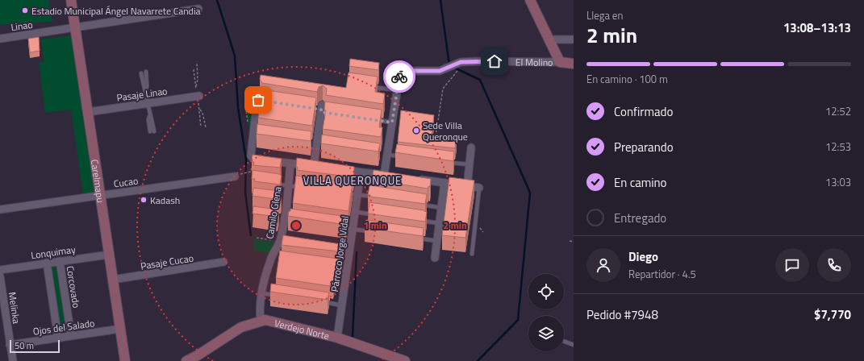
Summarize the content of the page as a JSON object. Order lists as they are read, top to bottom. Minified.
{"streets":{"street":["Linao","El Molino","Pasaje Linao","Carelmapu","Cucao","Camilo Glena","Lonquimay","Párroco Jorge Vidal","Pasaje Cucao","Corcovado","Melinka","Ojos del Salado","Verdejo Norte"]},"crossings":[["Linao","Carelmapu"],["Pasaje Linao","Carelmapu"],["Carelmapu","Cucao"],["Carelmapu","Lonquimay"],["Carelmapu","Pasaje Cucao"],["Carelmapu","Ojos del Salado"],["Camilo Glena","Verdejo Norte"],["Lonquimay","Corcovado"],["Párroco Jorge Vidal","Verdejo Norte"],["Corcovado","Ojos del Salado"],["Melinka","Ojos del Salado"]],"districts":["VILLA QUERONQUE"],"places":["Estadio Municipal Ángel Navarrete Candia","Sede Villa Queronque","Kadash"],"scale_bar":"50 m","page":{"heading":["2 min","Llega en","13:08–13:13"],"panel":["Diego","Repartidor · 4.5","Pedido #7948","$7,770"],"bar":"En camino · 100 m","list":[["Confirmado","12:52"],["Preparando","12:53"],["En camino","13:03"],"Entregado"],"scale":"50 m"},"rings":["1 min","2 min"]}
